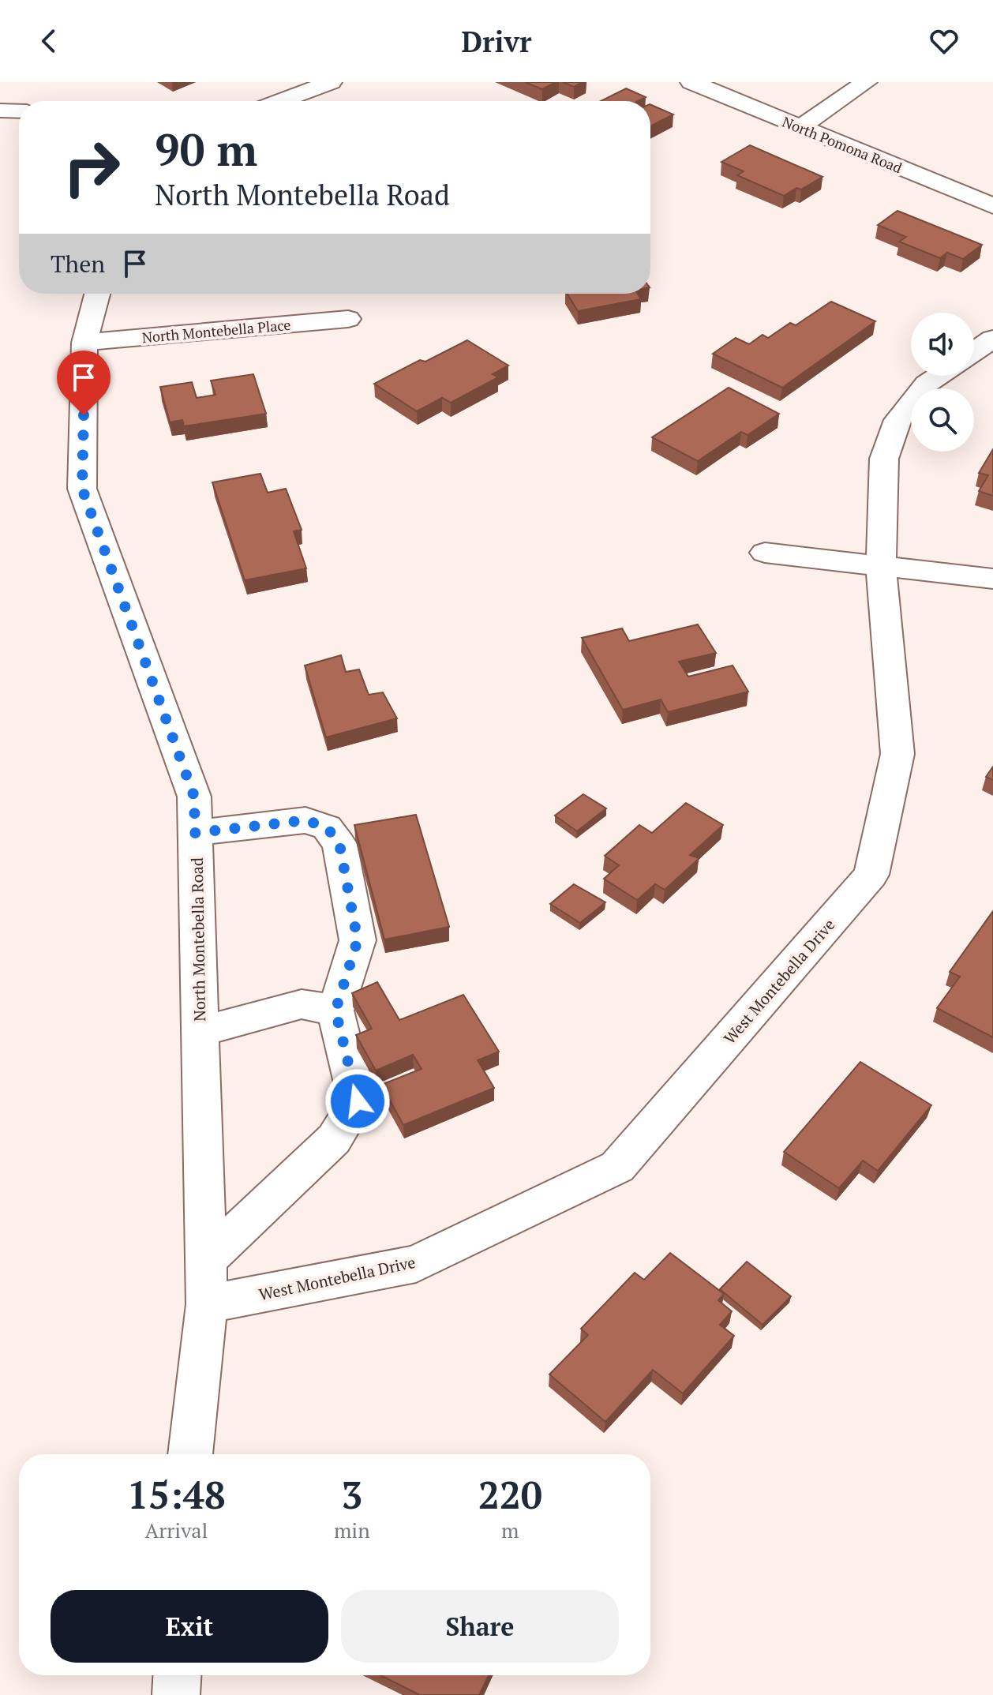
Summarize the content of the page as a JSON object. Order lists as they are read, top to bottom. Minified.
{"streets":{"street":["North Pomona Road","North Montebella Place","North Montebella Road","West Montebella Drive"]},"crossings":[["North Montebella Place","North Montebella Road"],["North Montebella Road","West Montebella Drive"]],"page":{"header":"Drivr","turn":["90 m","North Montebella Road"],"then":"Then","eta":["15:48","Arrival","3","min","220","m"],"buttons":["Exit","Share"]}}
